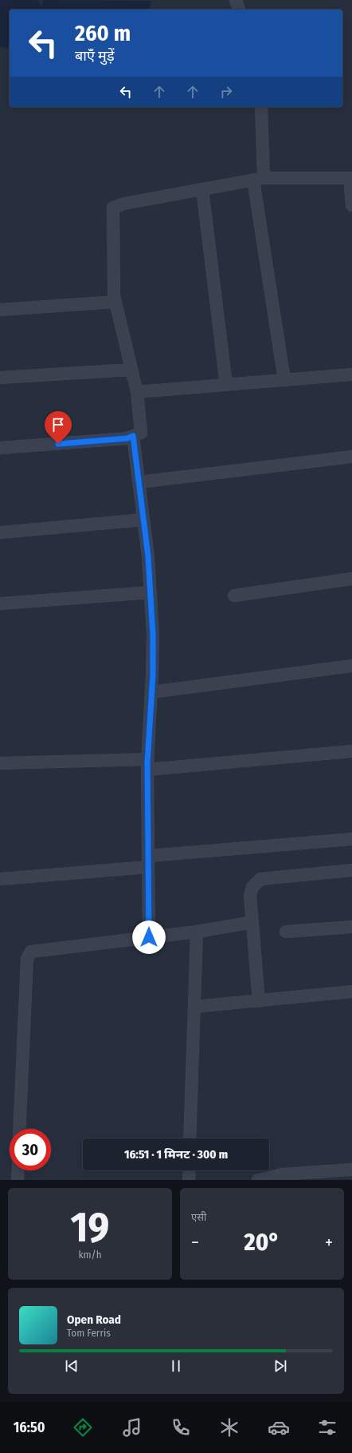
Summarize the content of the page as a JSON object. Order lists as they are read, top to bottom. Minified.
{"page":{"turn":["260 m","बाएँ मुड़ें"],"limit":"30","trip":"16:51 · 1 मिनट · 300 m","tile":[["19","km/h"],"एसी"],"heat":["−","20°","+"],"song":["Open Road","Tom Ferris"],"tabs":"16:50"}}
